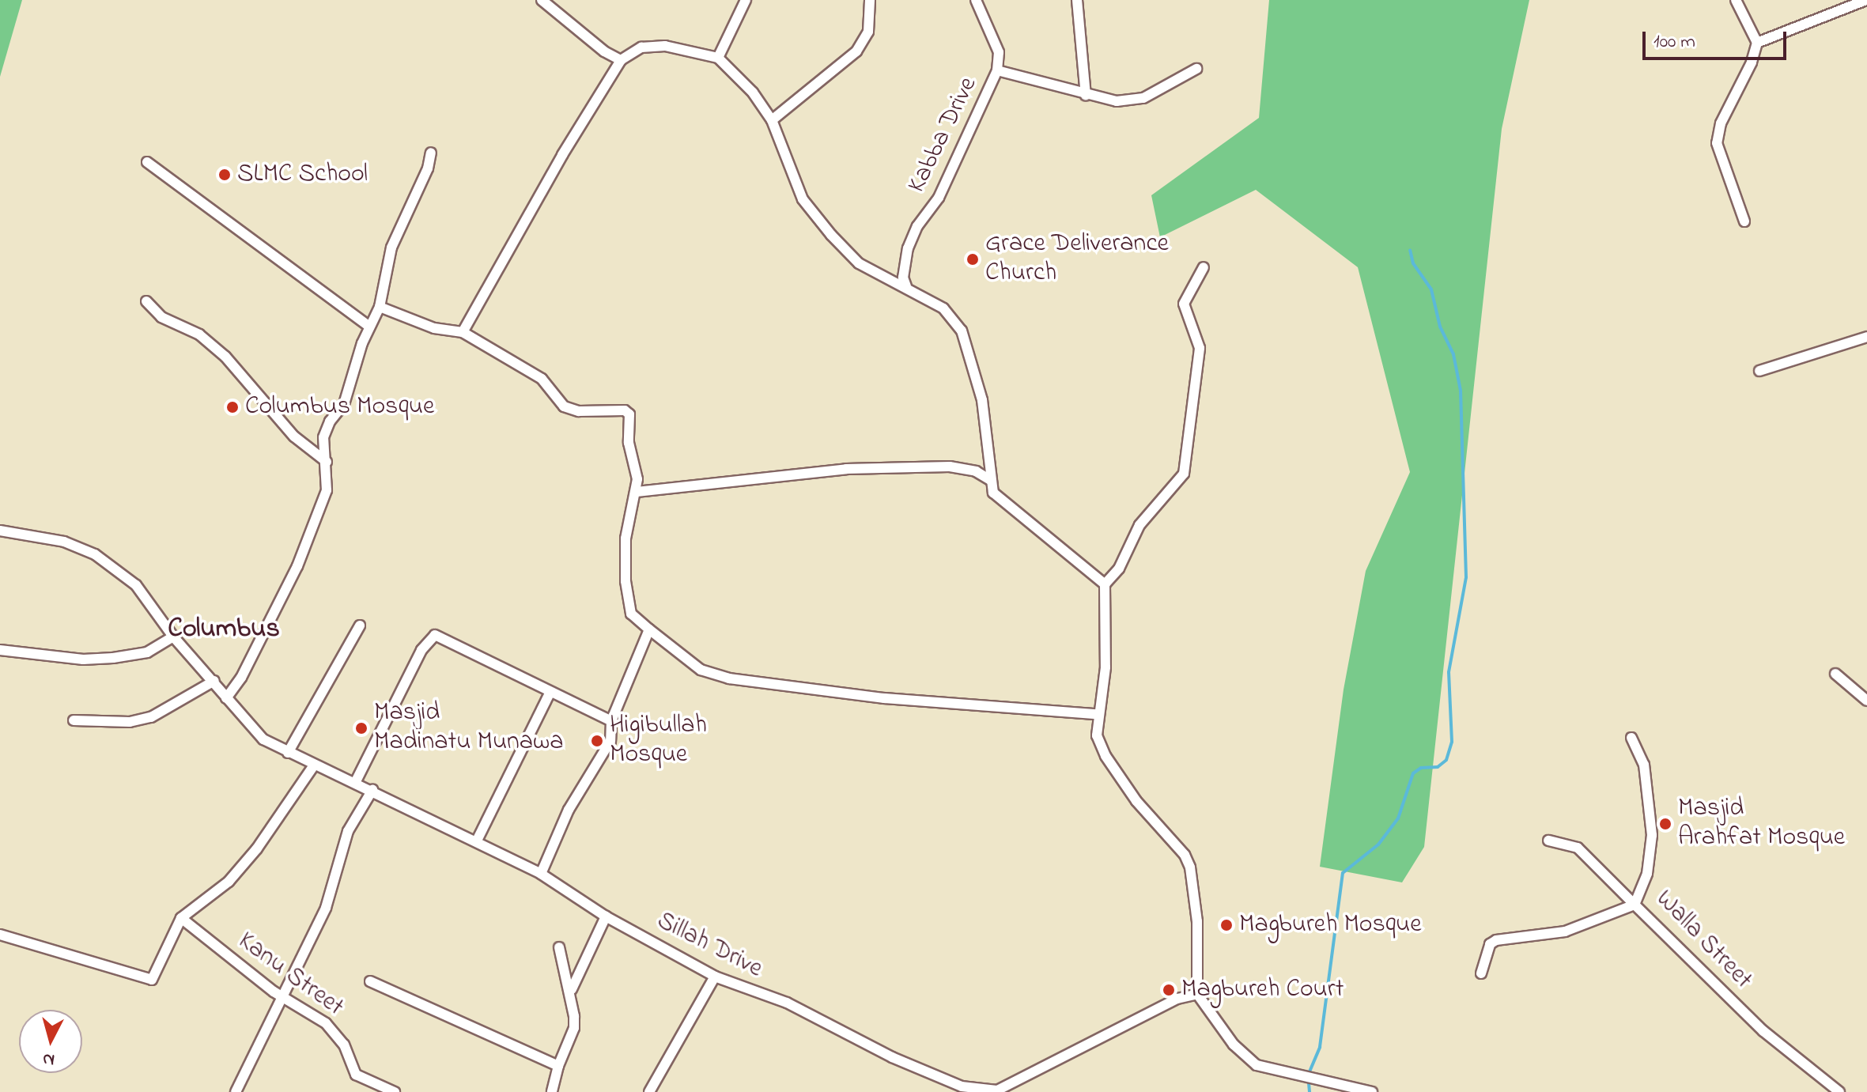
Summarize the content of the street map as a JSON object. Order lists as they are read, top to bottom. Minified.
{"streets":{"street":["Kabba Drive","Walla Street","Sillah Drive","Kanu Street"]},"districts":["Columbus"],"places":["SLMC School","Grace Deliverance Church","Columbus Mosque","Masjid Madinatu Munawa","Higibullah Mosque","Masjid Arahfat Mosque","Magbureh Mosque","Magbureh Court"],"scale_bar":"100 m","north":"bottom"}
